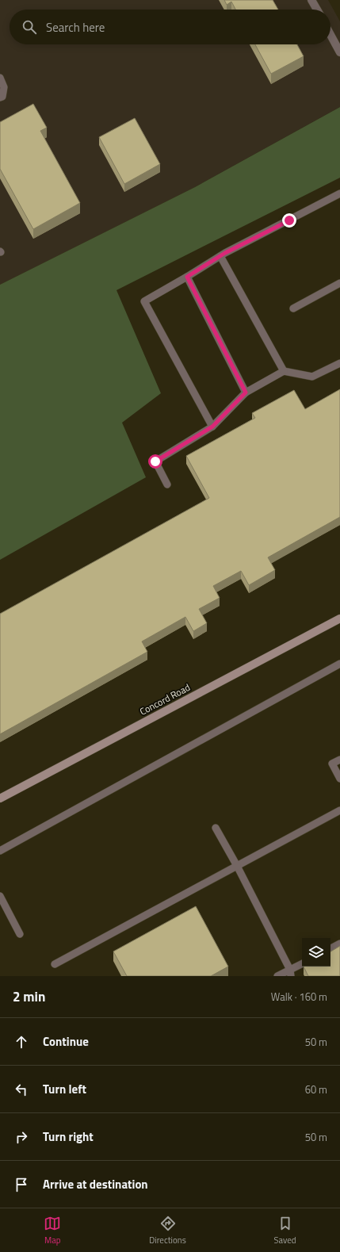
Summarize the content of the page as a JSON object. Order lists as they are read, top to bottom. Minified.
{"streets":{"street":["Concord Road"]},"page":{"search":"Search here","heading":["2 min","Walk · 160 m"],"list":[["Continue","50 m"],["Turn left","60 m"],["Turn right","50 m"],"Arrive at destination"],"nav":["Map","Directions","Saved"]}}
